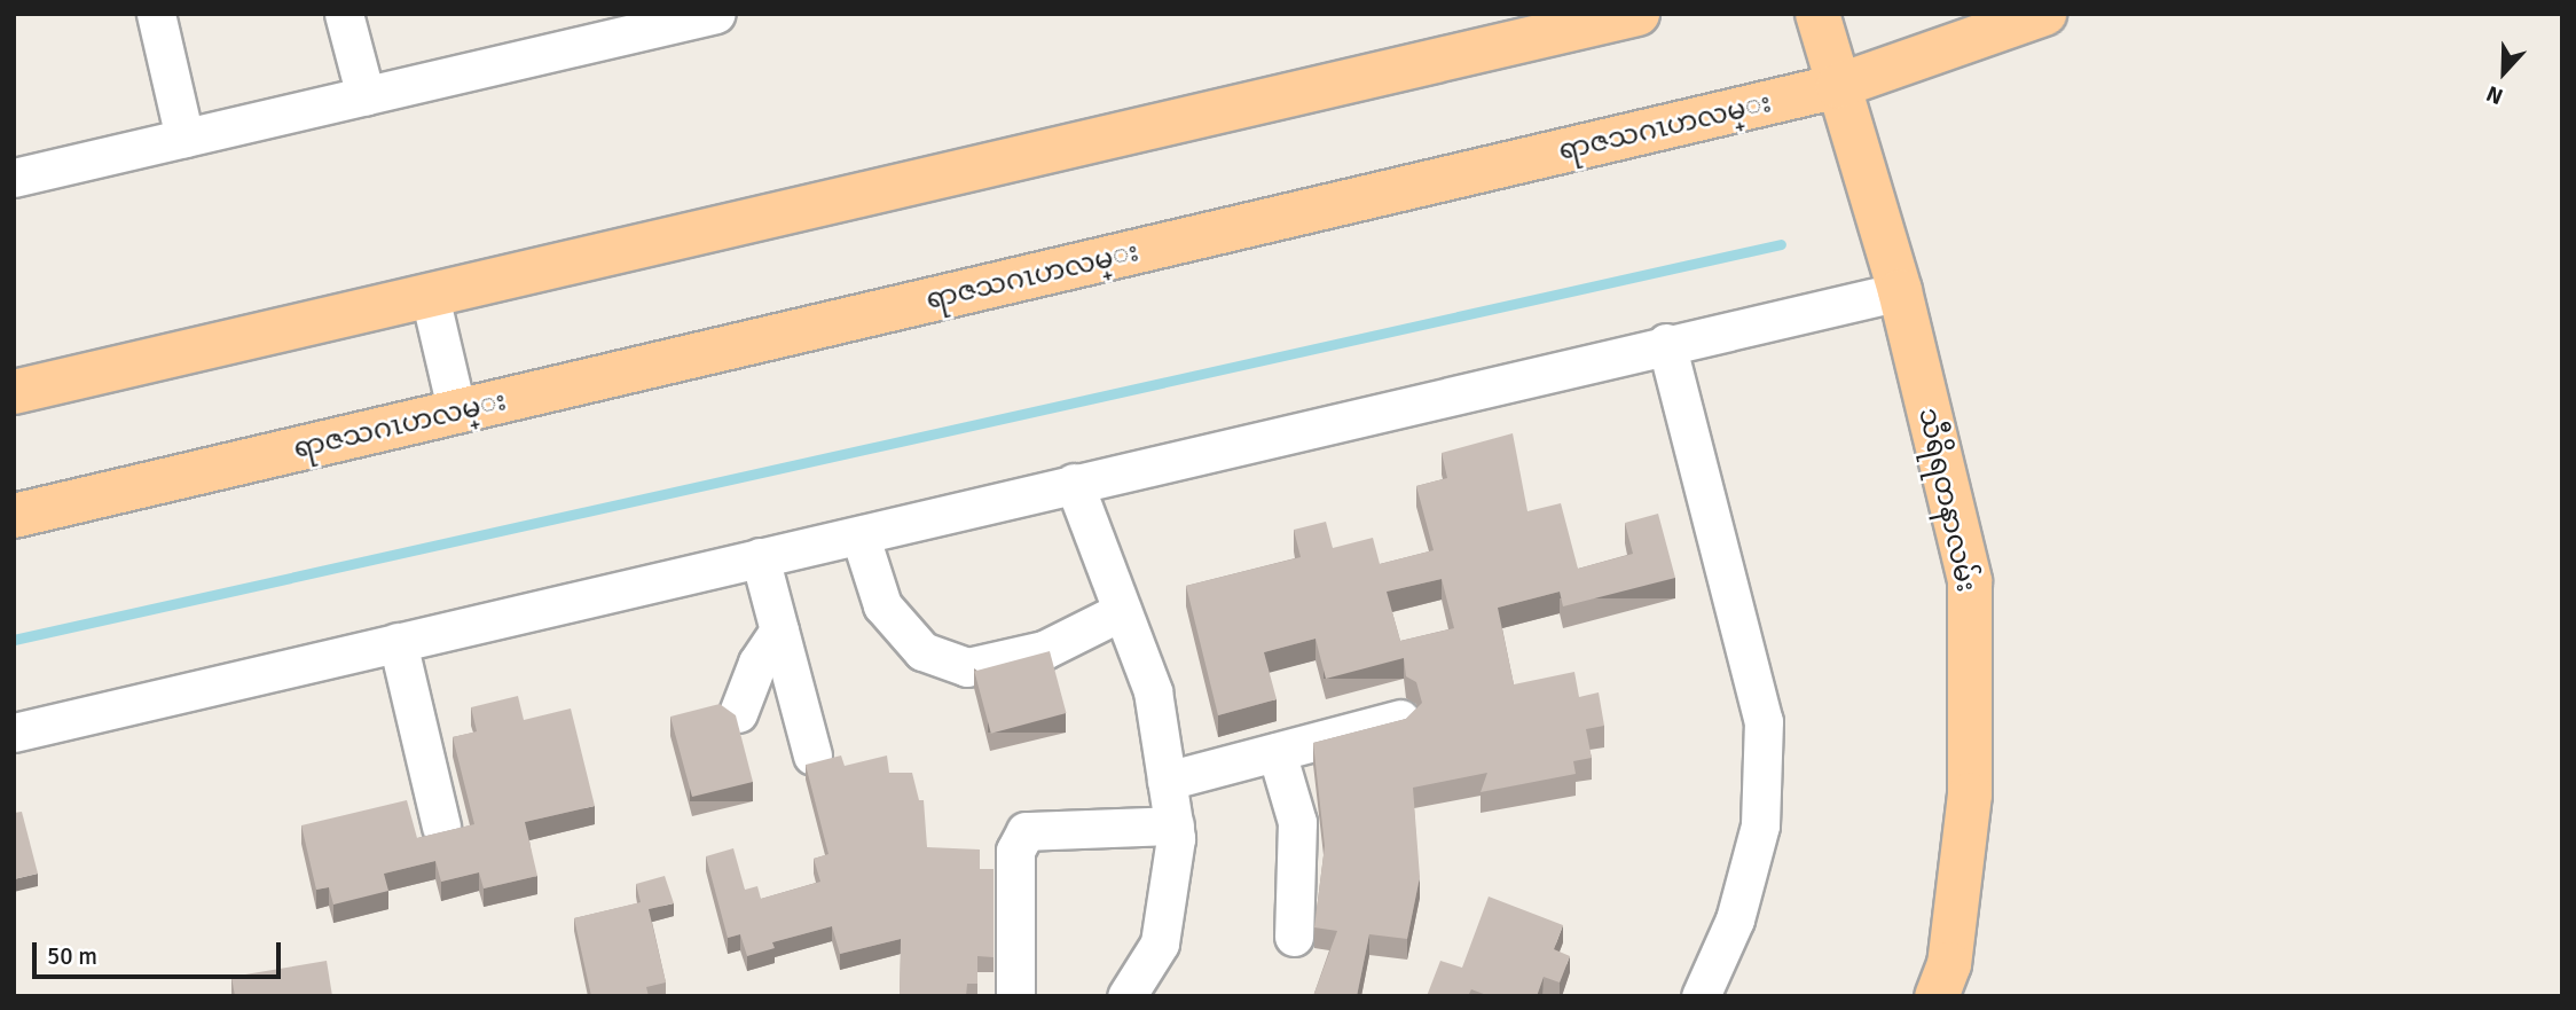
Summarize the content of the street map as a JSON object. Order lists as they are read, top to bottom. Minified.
{"streets":{"main road":["ရာဇသဂၤဟလမ္း","သီရိရတနာလမ်း"]},"crossings":[["ရာဇသဂၤဟလမ္း","သီရိရတနာလမ်း"]],"scale_bar":"50 m","north":"bottom"}
